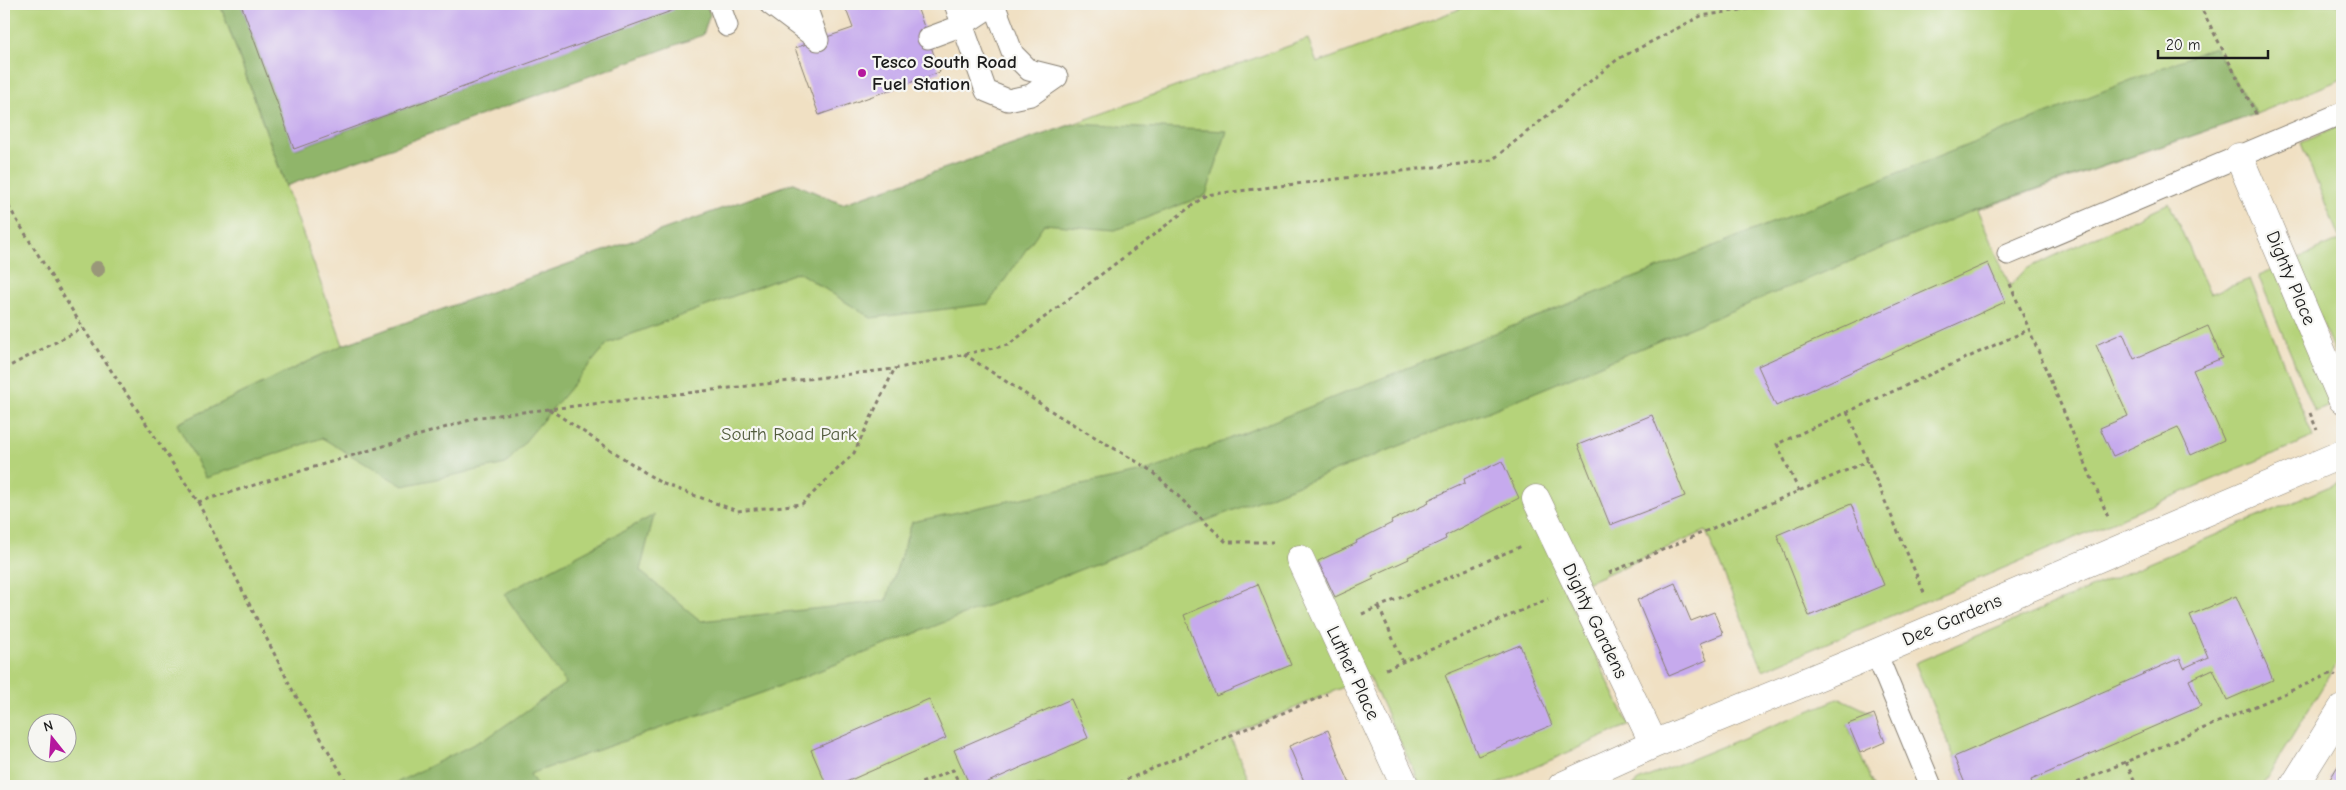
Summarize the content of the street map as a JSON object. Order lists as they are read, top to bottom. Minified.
{"streets":{"street":["Dighty Place","Dee Gardens","Dighty Gardens","Luther Place"]},"crossings":[["Dee Gardens","Dighty Gardens"]],"parks":["South Road Park"],"places":["Tesco South Road Fuel Station"],"scale_bar":"20 m","north":"top"}
